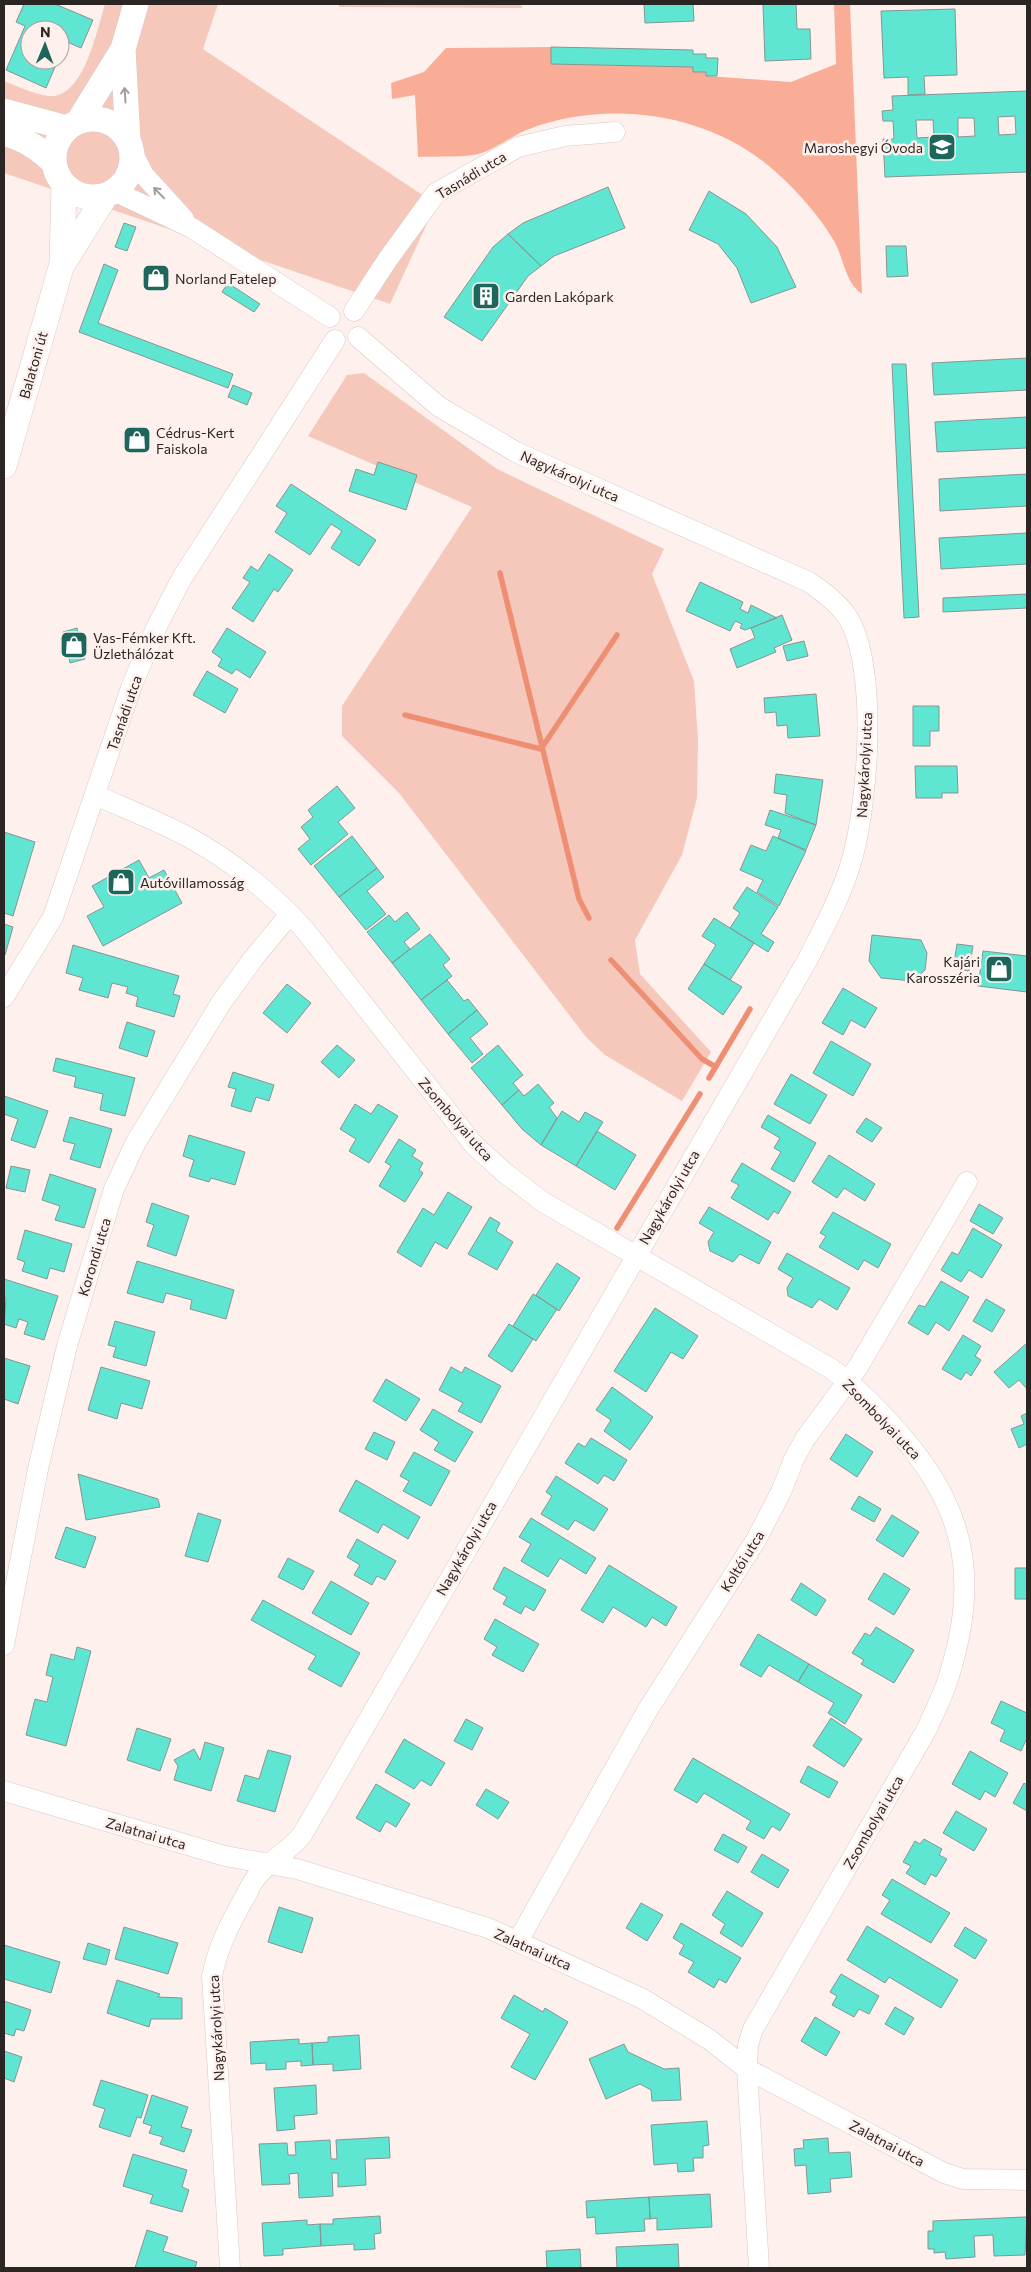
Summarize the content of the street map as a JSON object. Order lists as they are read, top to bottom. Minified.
{"streets":{"main road":["Balatoni út"],"street":["Tasnádi utca","Nagykárolyi utca","Zsombolyai utca","Korondi utca","Koltói utca","Zalatnai utca"]},"crossings":[["Tasnádi utca","Nagykárolyi utca"],["Tasnádi utca","Zsombolyai utca"],["Nagykárolyi utca","Zsombolyai utca"],["Nagykárolyi utca","Zalatnai utca"],["Zsombolyai utca","Korondi utca"],["Zsombolyai utca","Koltói utca"],["Zsombolyai utca","Zalatnai utca"],["Koltói utca","Zalatnai utca"]],"places":{"school or university":["Maroshegyi Óvoda"],"shop":["Norland Fatelep","Cédrus-Kert Faiskola","Vas-Fémker Kft. Üzlethálózat","Autóvillamosság","Kajári Karosszéria"],"building":["Garden Lakópark"]},"north":"top"}
